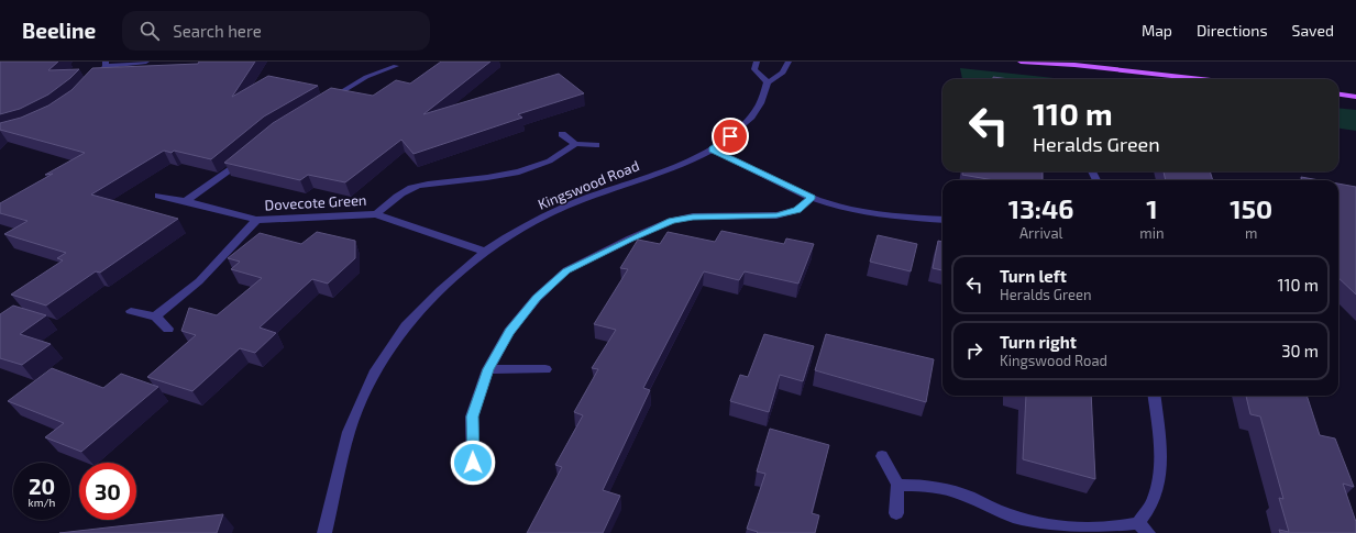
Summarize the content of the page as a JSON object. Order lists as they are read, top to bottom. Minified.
{"streets":{"street":["Kingswood Road","Dovecote Green"]},"crossings":[["Kingswood Road","Dovecote Green"]],"page":{"header":"Beeline","search":"Search here","nav":["Map","Directions","Saved"],"turn":["110 m","Heralds Green"],"eta":["13:46","Arrival","1","min","150","m"],"list":[{"name":"Turn left","note":"Heralds Green","value":"110 m"},{"name":"Turn right","note":"Kingswood Road","value":"30 m"}],"speed":"20 km/h","limit":"30"}}
